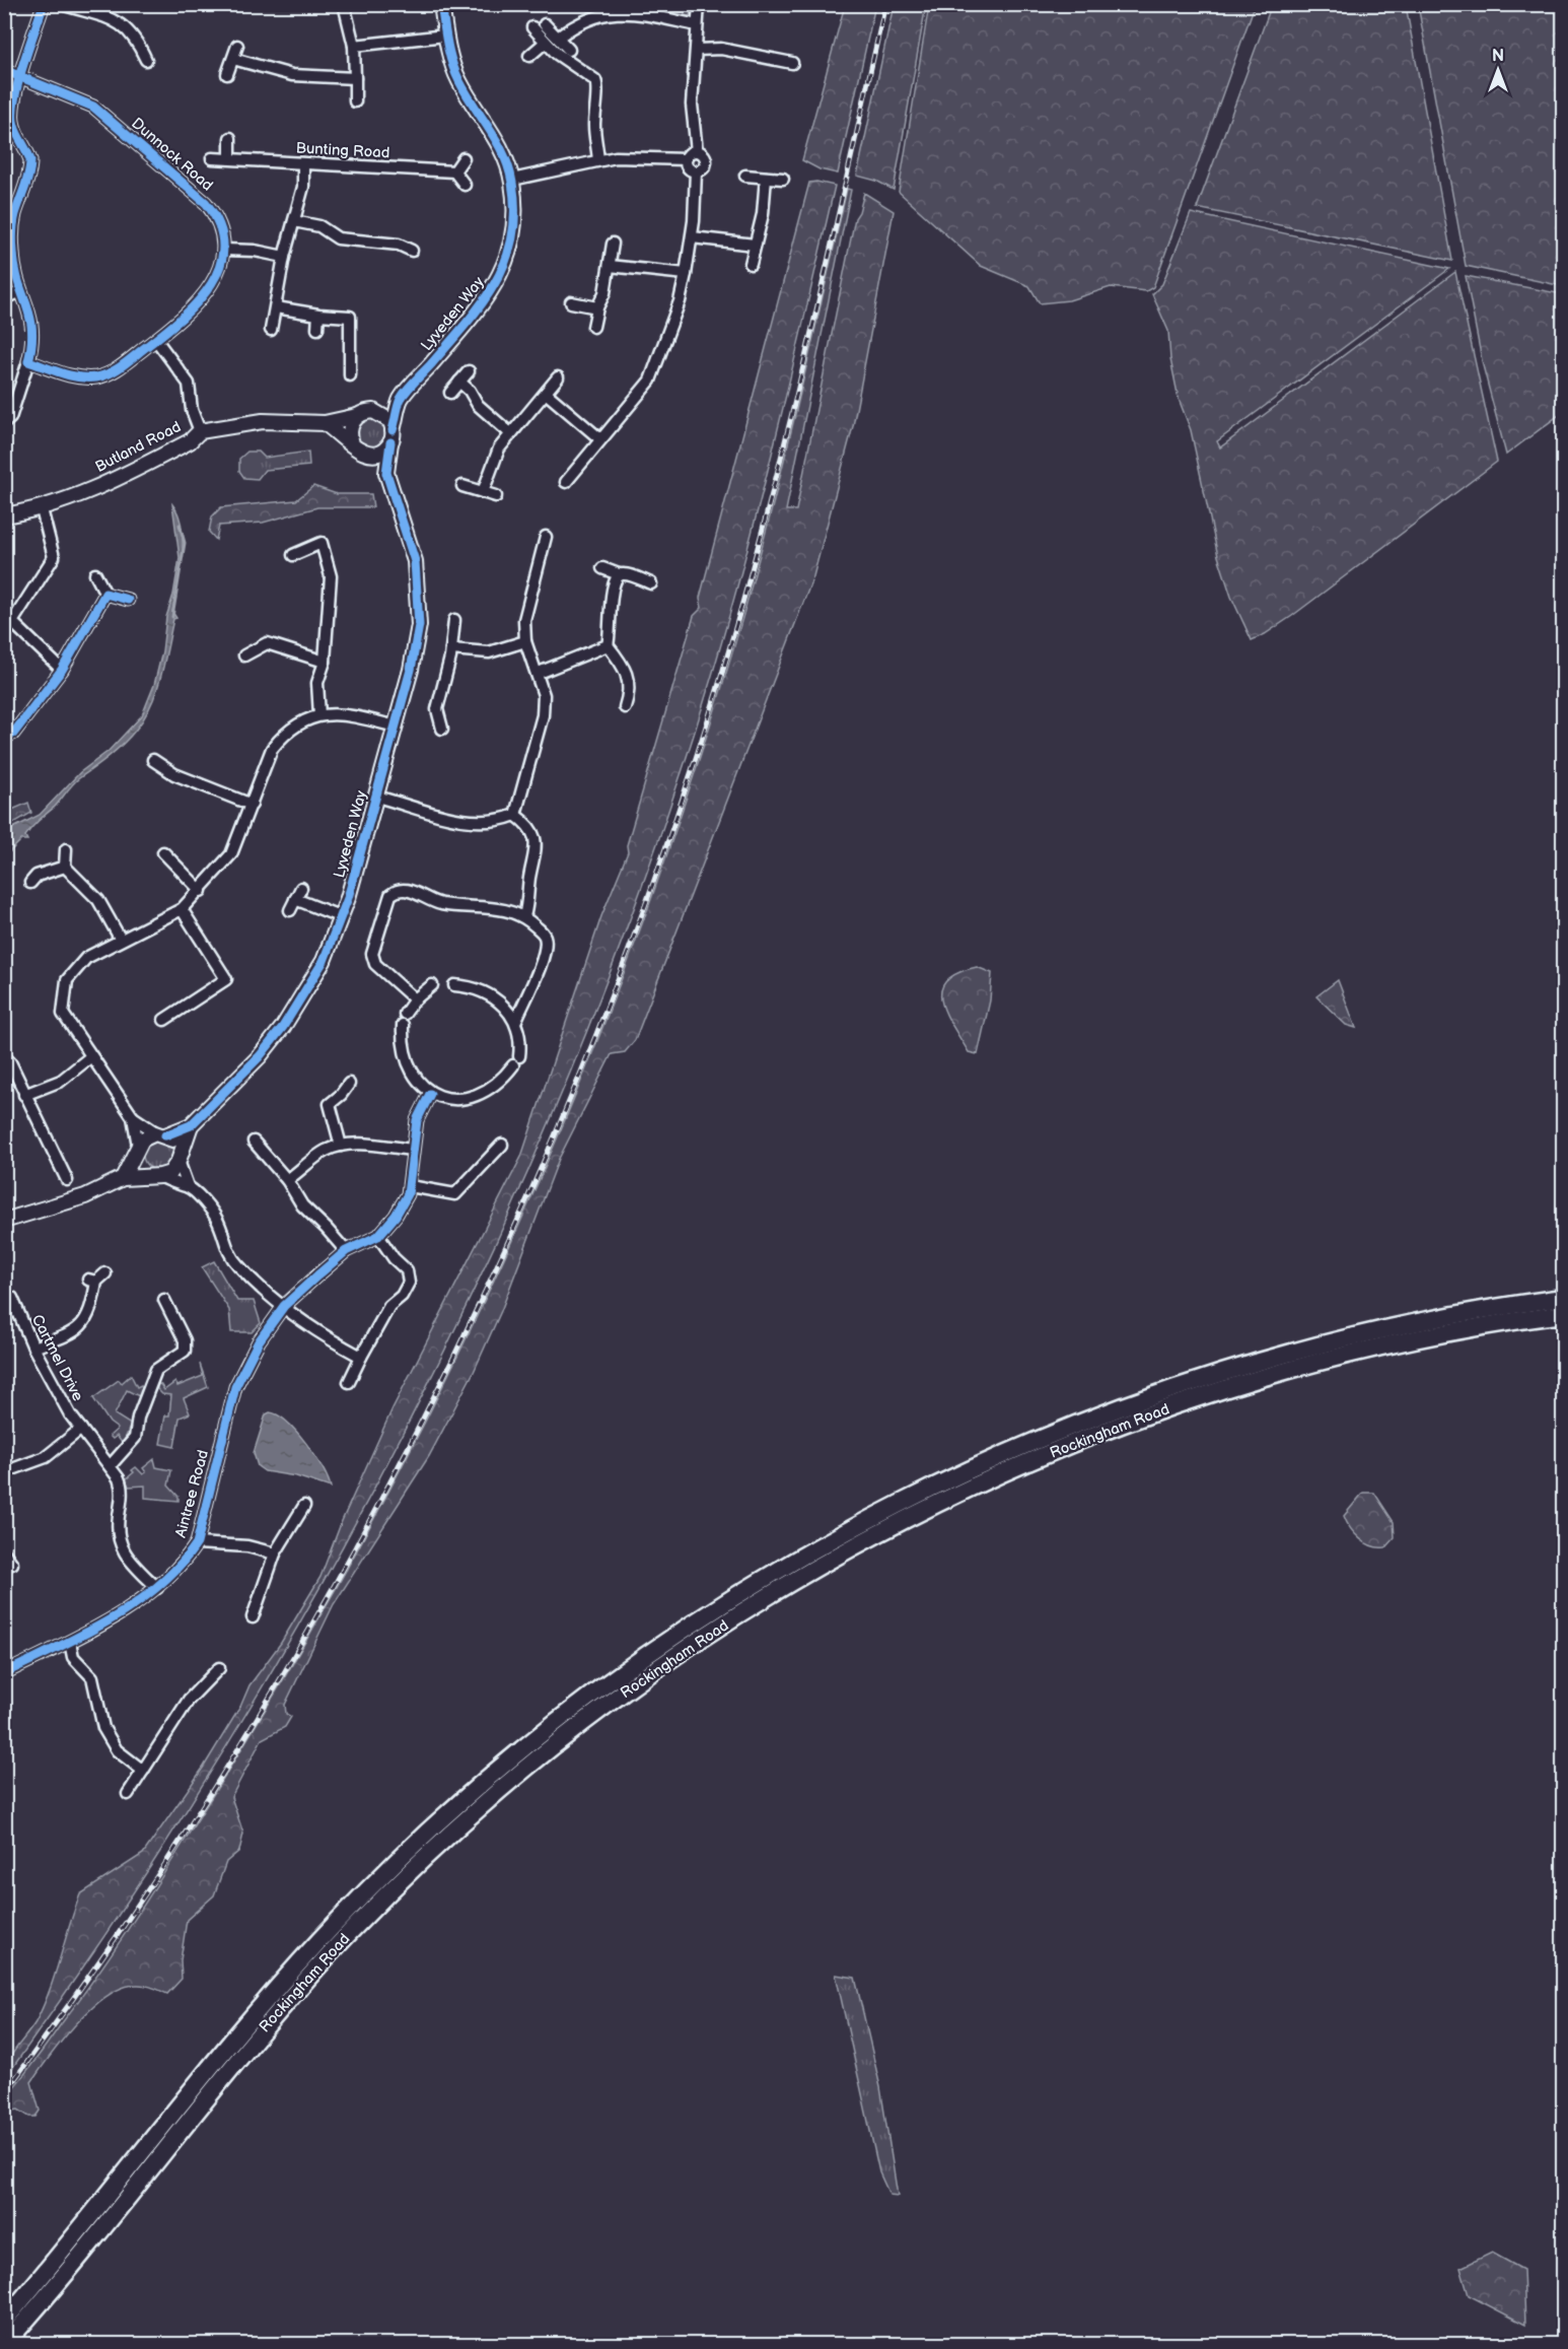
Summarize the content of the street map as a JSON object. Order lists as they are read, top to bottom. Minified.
{"streets":{"highway":["Rockingham Road"],"street":["Bunting Road","Dunnock Road","Lyveden Way","Butland Road","Cartmel Drive","Aintree Road"]},"crossings":[["Lyveden Way","Butland Road"],["Cartmel Drive","Aintree Road"]],"north":"top"}
